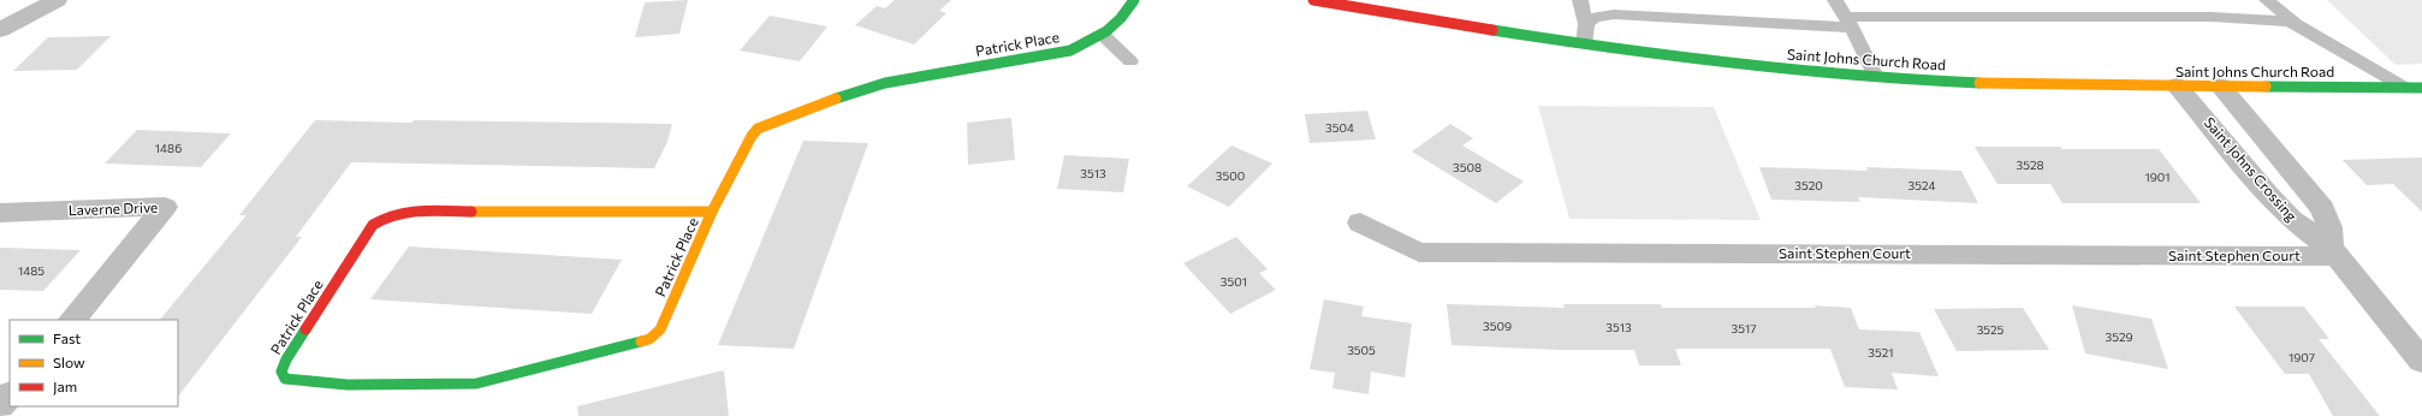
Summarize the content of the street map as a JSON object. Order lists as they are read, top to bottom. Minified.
{"streets":{"street":["Patrick Place","Saint Johns Church Road","Saint Johns Crossing","Laverne Drive","Saint Stephen Court"]},"crossings":[["Saint Johns Church Road","Saint Johns Crossing"],["Saint Johns Crossing","Saint Stephen Court"]],"house_numbers":["3504","1486","3528","3508","3513","3500","1901","3520","3524","1485","3501","3509","3513","3517","3525","3529","3505","3521","1907"],"legend":["Fast","Slow","Jam"]}
